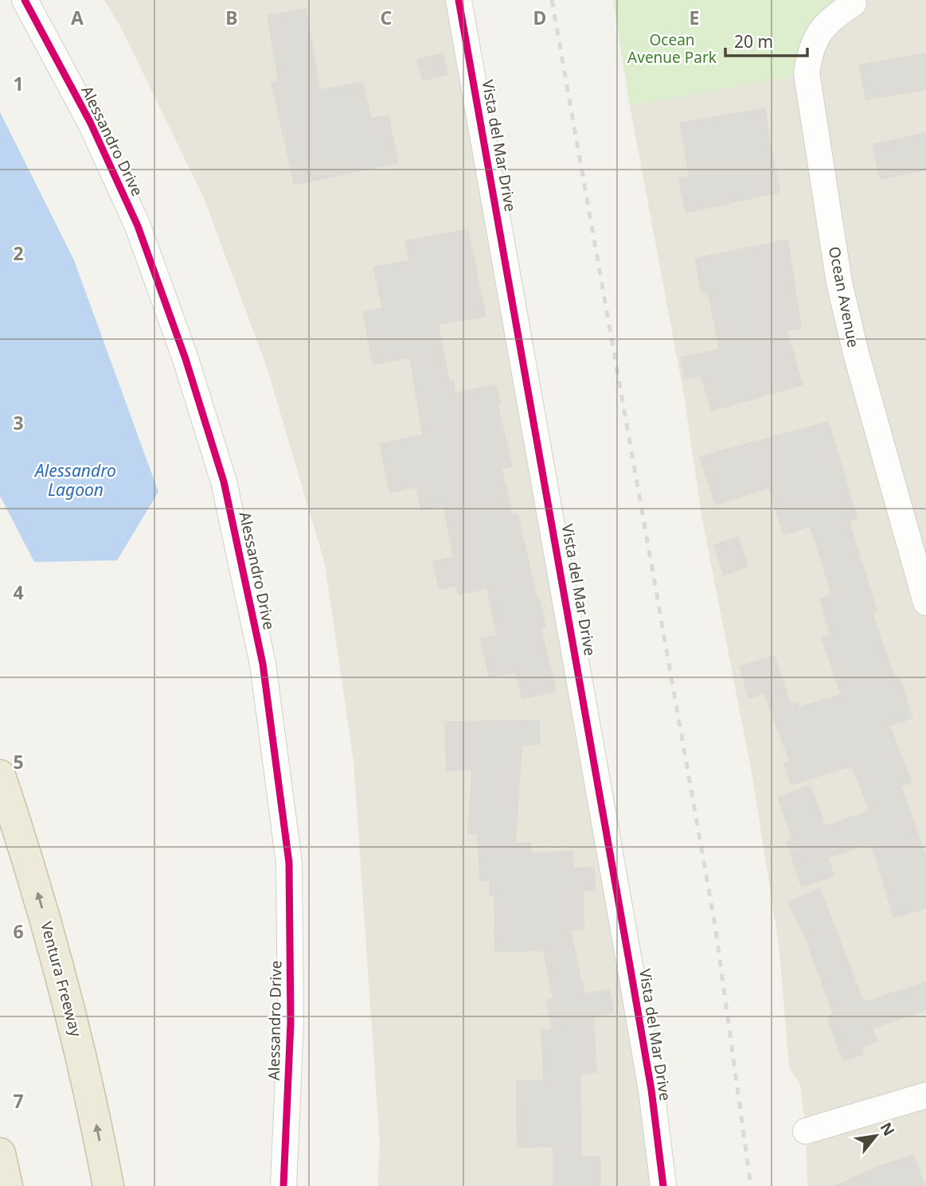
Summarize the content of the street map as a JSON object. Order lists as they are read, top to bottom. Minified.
{"streets":{"highway":["Ventura Freeway"],"street":["Alessandro Drive","Vista del Mar Drive","Ocean Avenue"]},"one_way":["Ventura Freeway"],"water":["Alessandro Lagoon"],"parks":["Ocean Avenue Park"],"scale_bar":"20 m","north":"top right","grid":{"columns":["A","B","C","D","E"],"rows":["1","2","3","4","5","6","7"]}}
